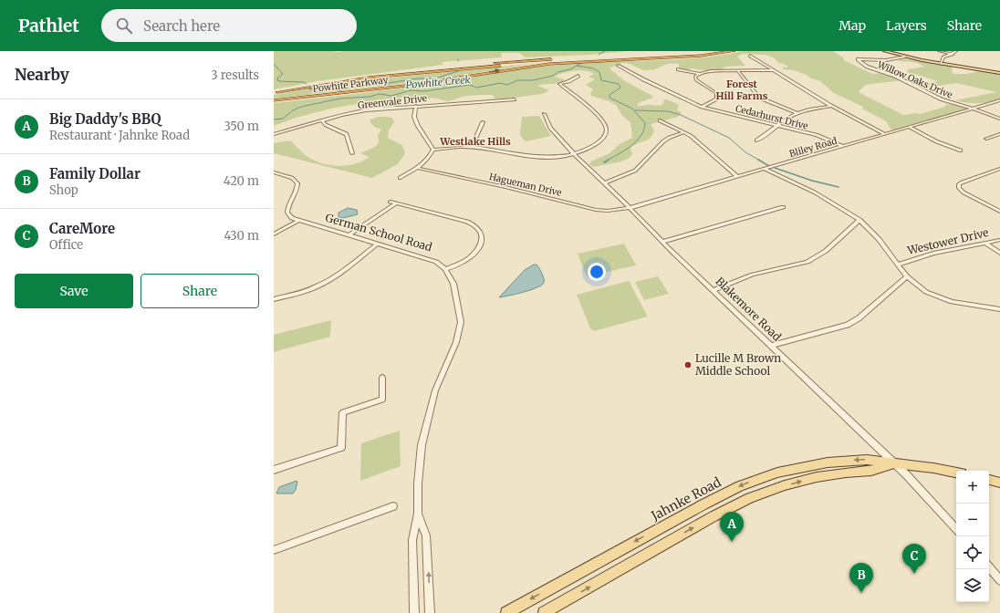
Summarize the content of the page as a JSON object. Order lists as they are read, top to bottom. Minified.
{"streets":{"highway":["Powhite Parkway"],"main road":["Jahnke Road"],"street":["Willow Oaks Drive","Greenvale Drive","Cedarhurst Drive","Bliley Road","Hagueman Drive","German School Road","Westower Drive","Blakemore Road"]},"crossings":[["Willow Oaks Drive","Bliley Road"],["Cedarhurst Drive","Bliley Road"],["Bliley Road","Hagueman Drive"],["Bliley Road","Blakemore Road"],["Hagueman Drive","Blakemore Road"],["Blakemore Road","Jahnke Road"]],"districts":["Forest Hill Farms","Westlake Hills"],"water":["Powhite Creek"],"places":["Lucille M Brown Middle School"],"page":{"header":"Pathlet","search":"Search here","nav":["Map","Layers","Share"],"heading":["Nearby","3 results"],"list":[{"mark":"A","name":"Big Daddy's BBQ","note":"Restaurant · Jahnke Road","value":"350 m"},{"mark":"B","name":"Family Dollar","note":"Shop","value":"420 m"},{"mark":"C","name":"CareMore","note":"Office","value":"430 m"}],"buttons":["Save","Share"],"map_buttons":["+","−"],"pins":["A","C","B"]}}
